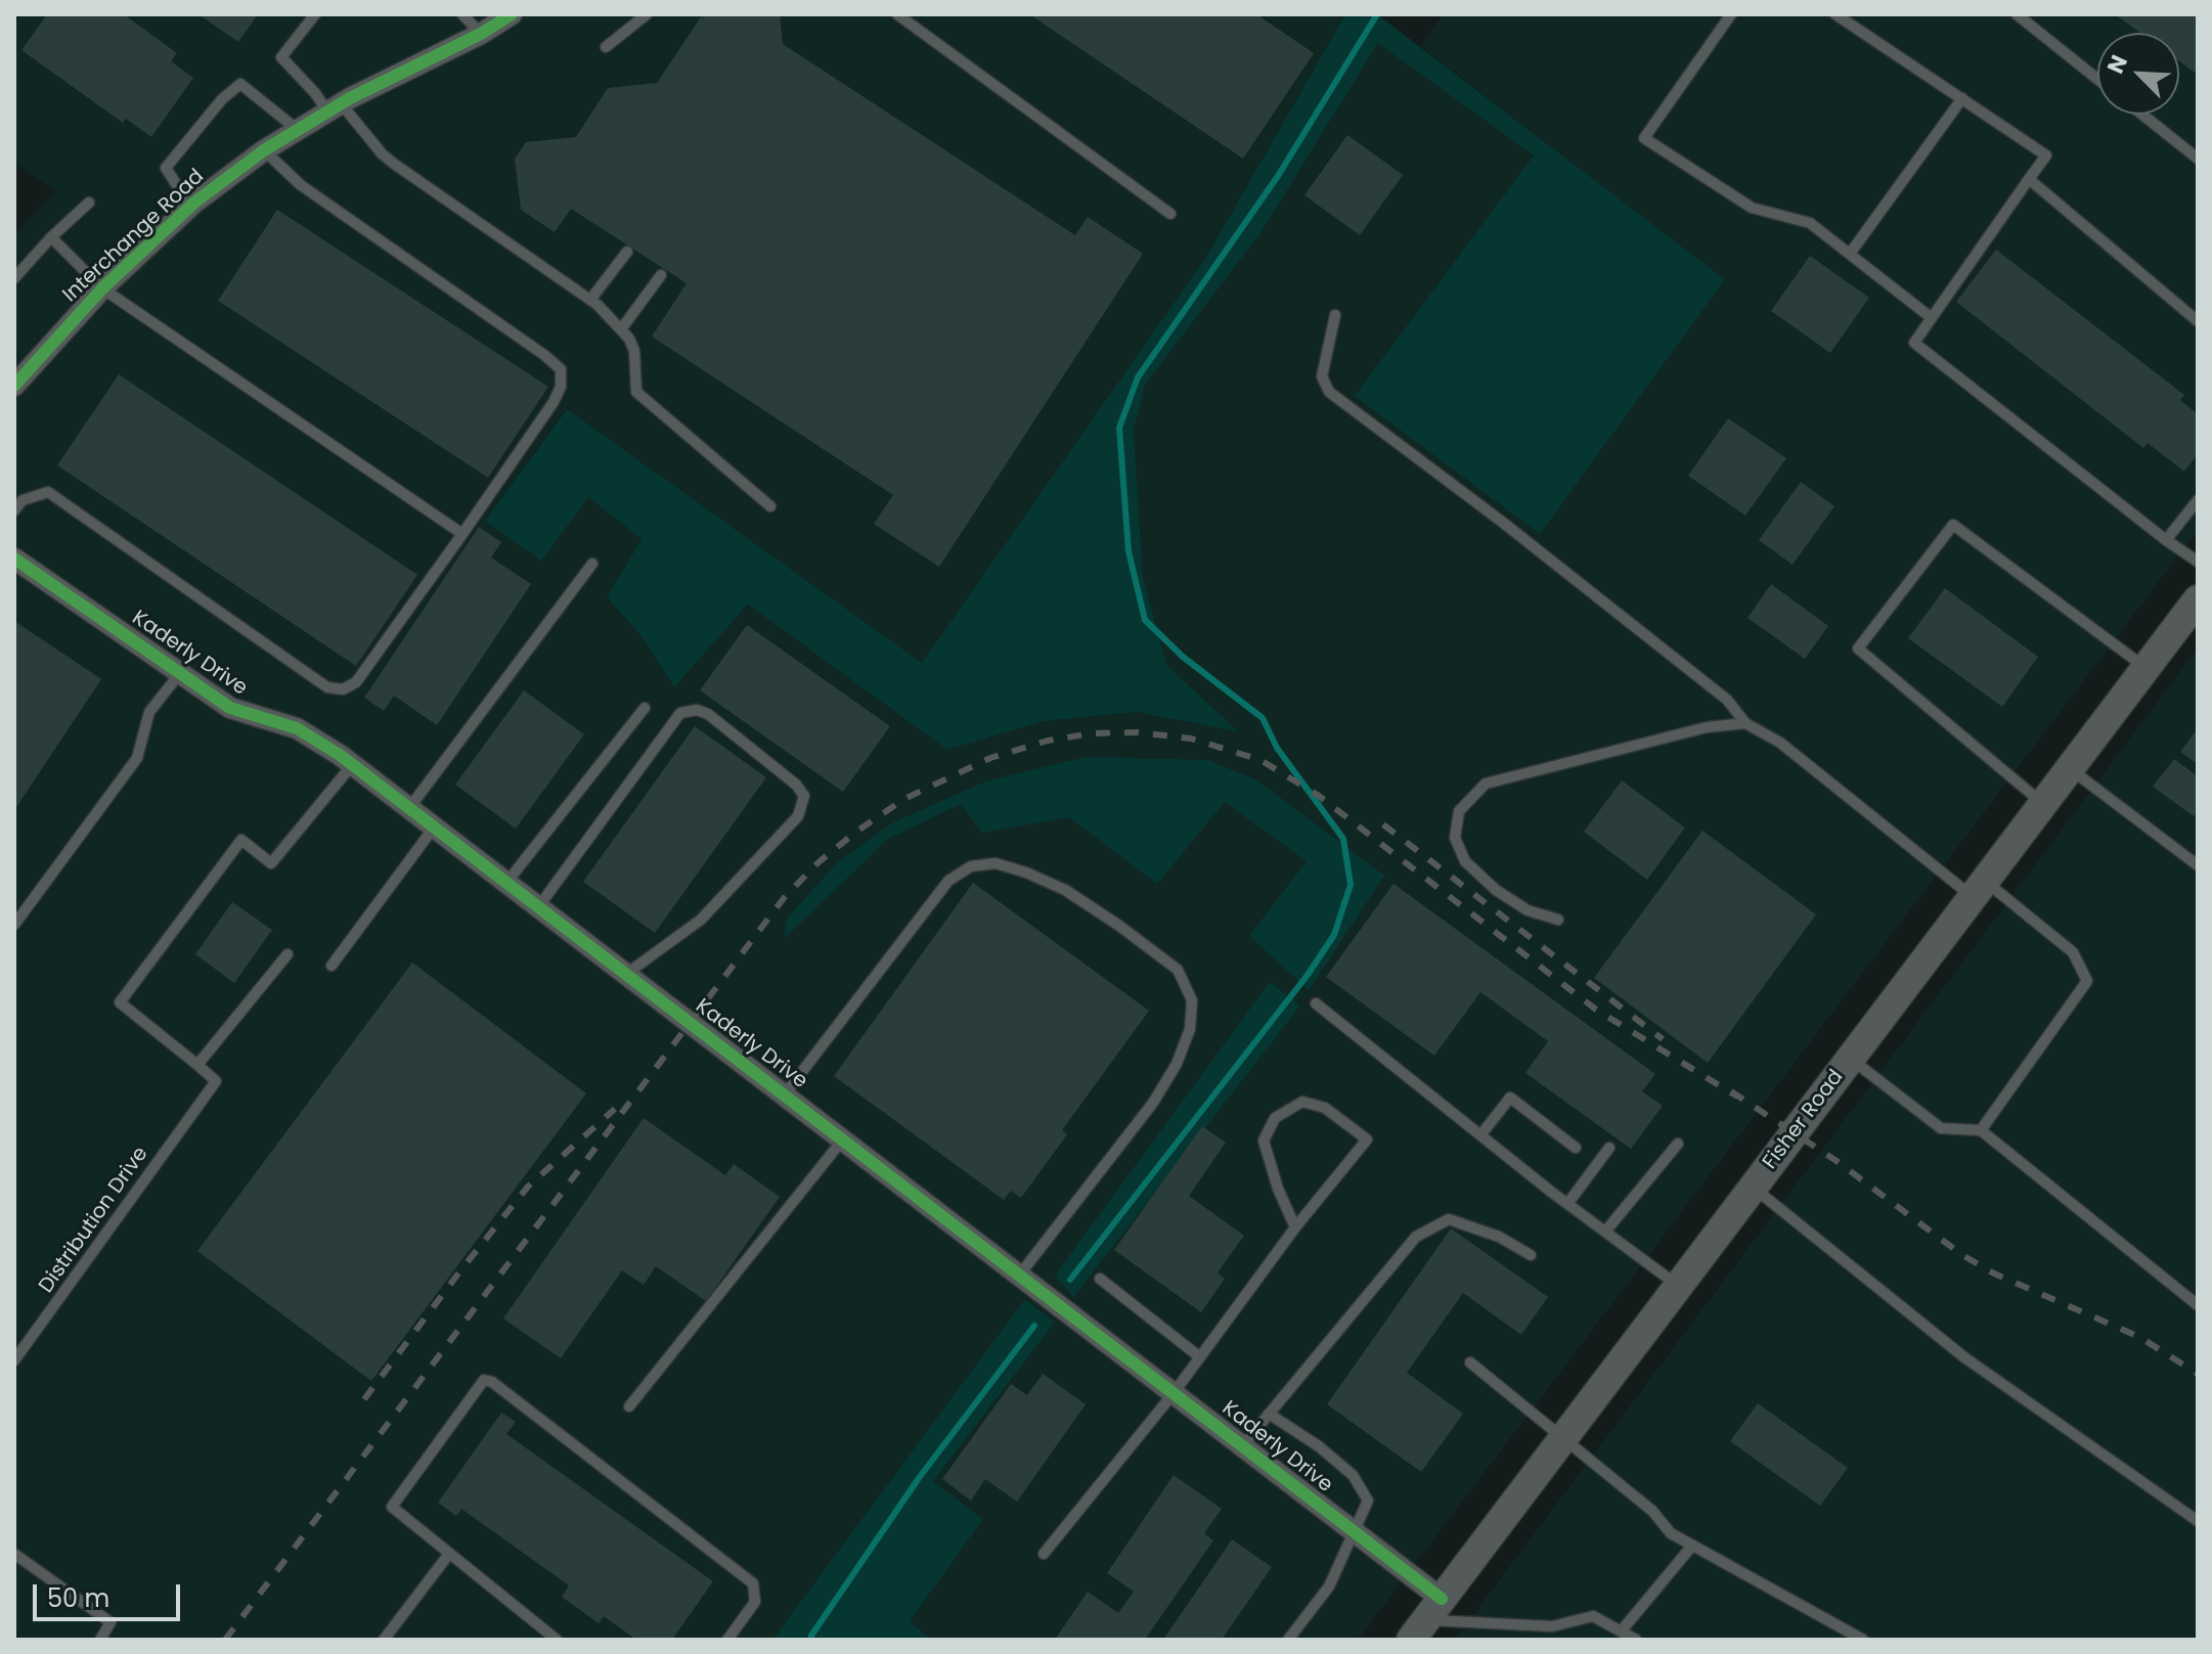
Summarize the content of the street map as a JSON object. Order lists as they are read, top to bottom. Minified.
{"streets":{"main road":["Fisher Road"],"street":["Interchange Road","Kaderly Drive"],"lane":["Distribution Drive"]},"crossings":[["Kaderly Drive","Fisher Road"]],"scale_bar":"50 m","north":"top left"}
